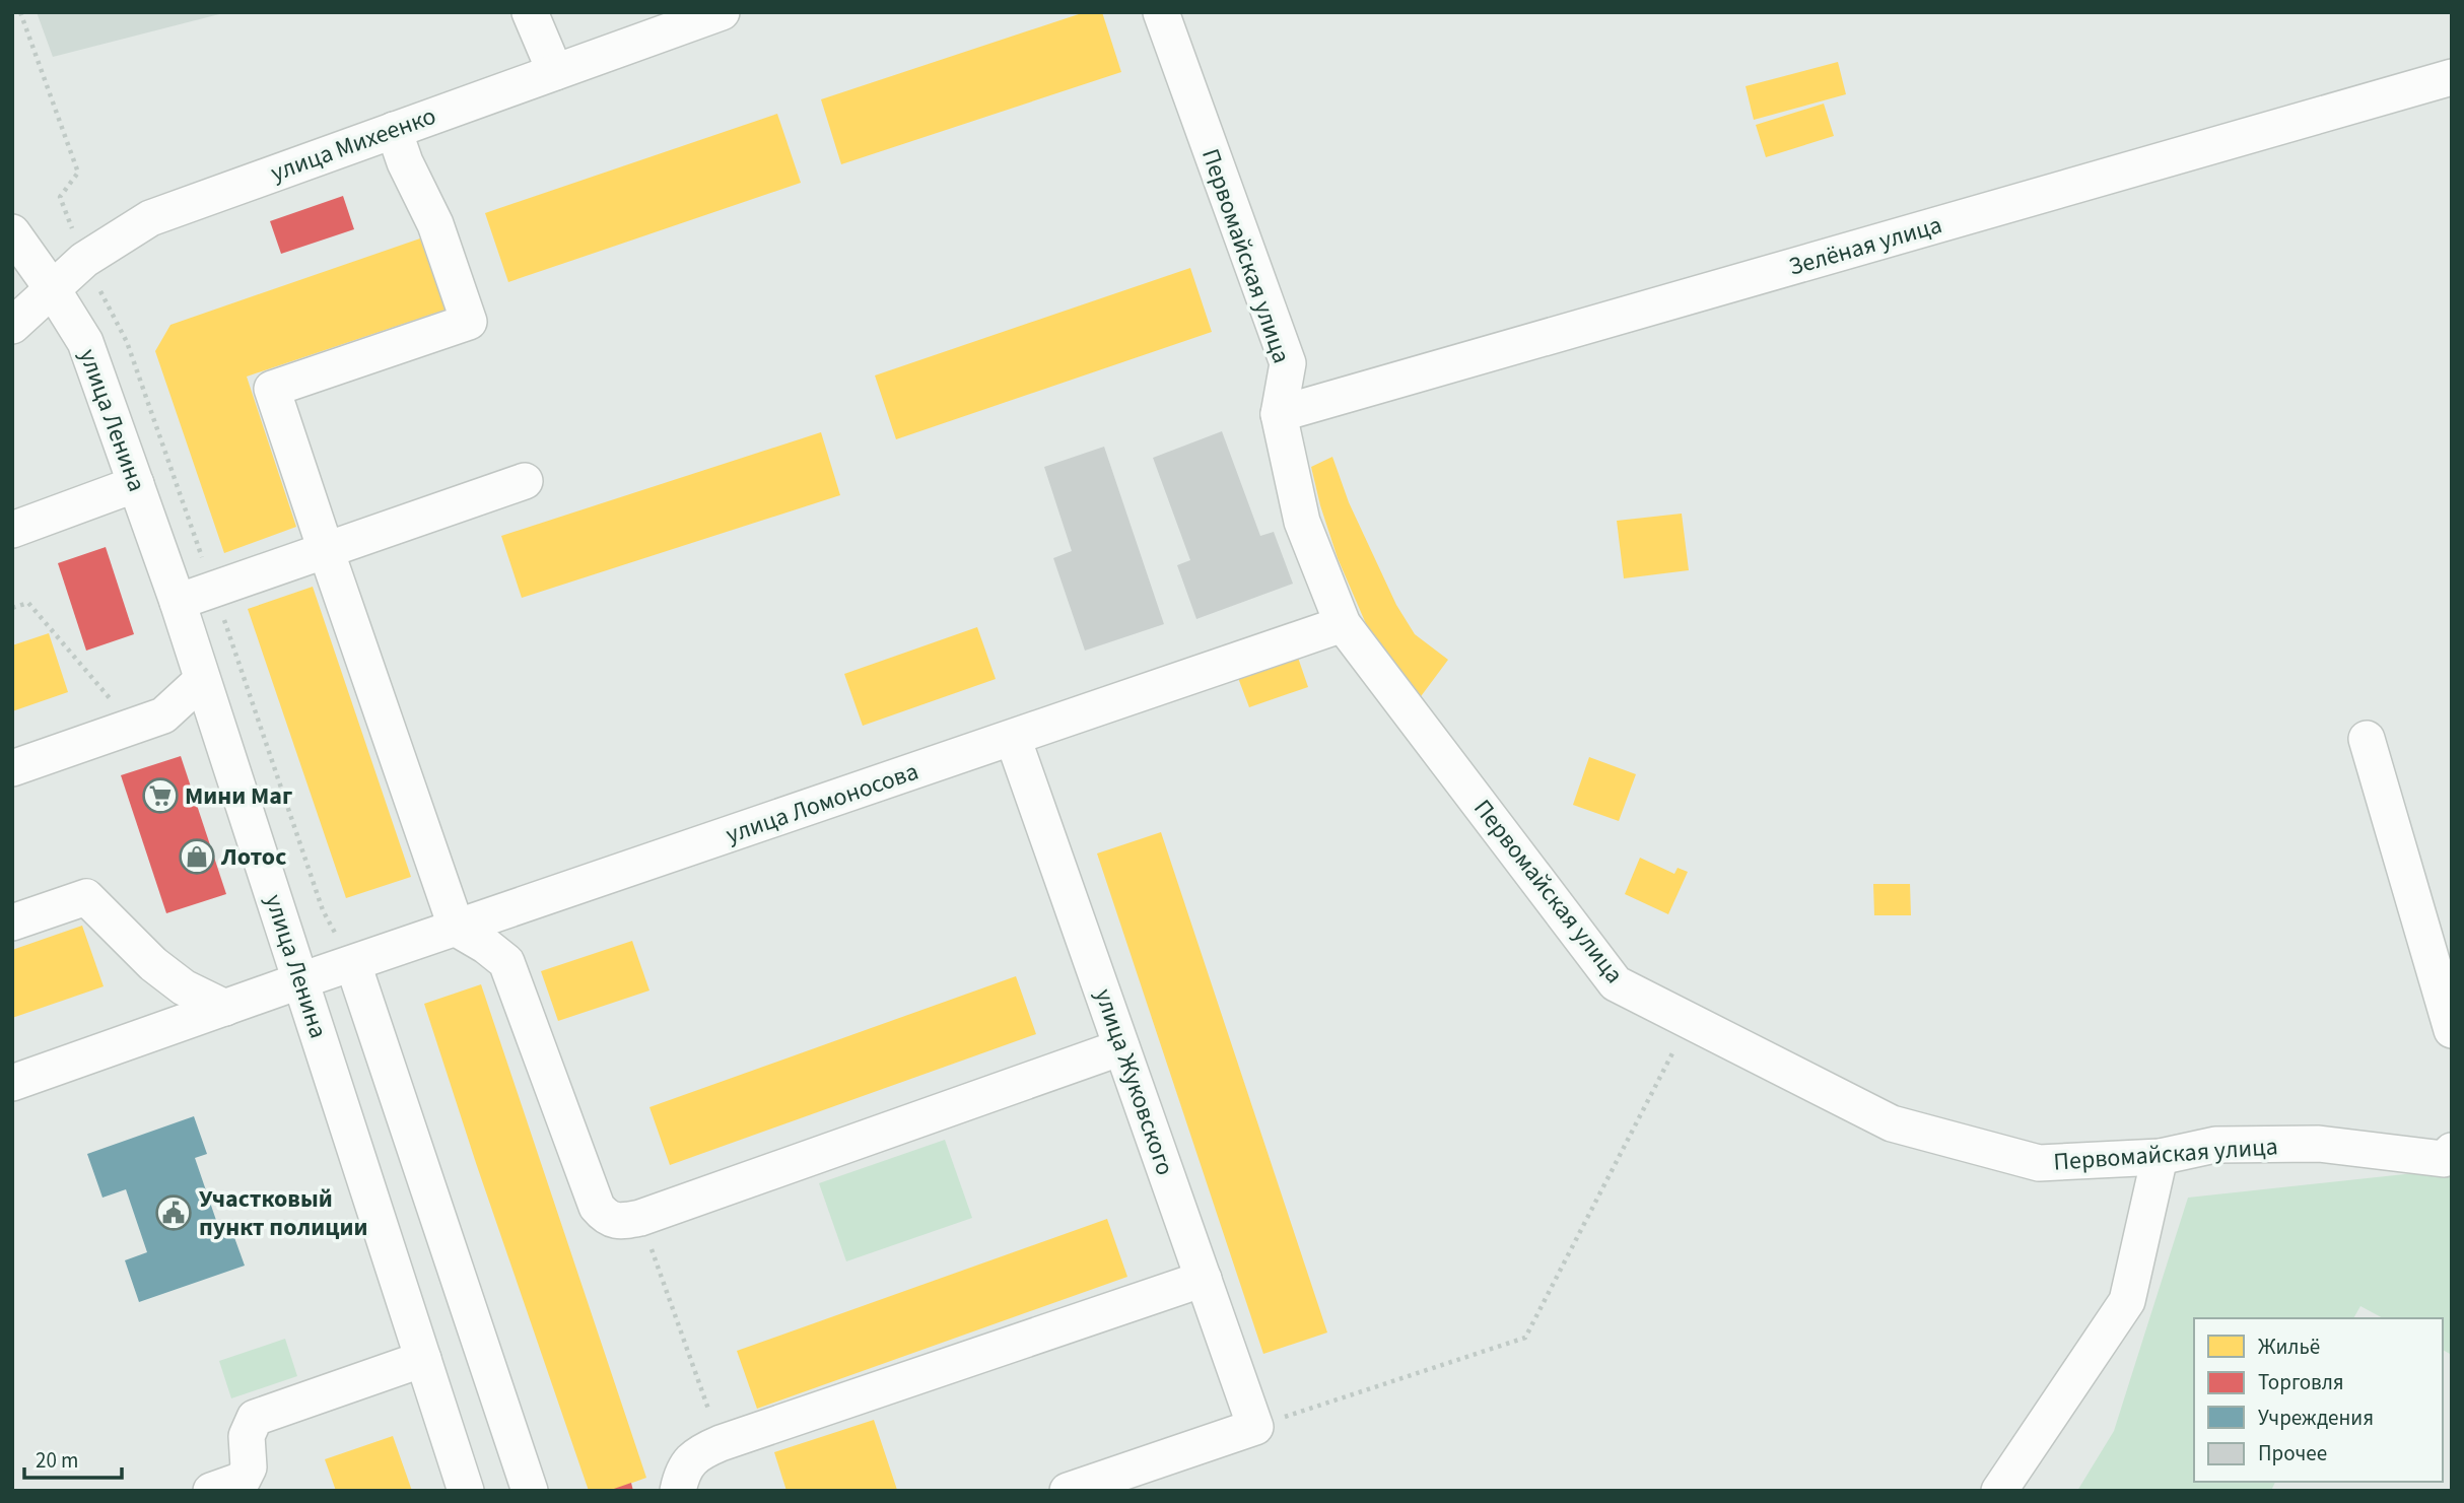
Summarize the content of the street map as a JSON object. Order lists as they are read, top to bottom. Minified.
{"streets":{"street":["улица Михеенко","Зелёная улица","Первомайская улица","улица Ленина","улица Ломоносова","улица Жуковского"]},"crossings":[["улица Михеенко","улица Ленина"],["Зелёная улица","Первомайская улица"],["Первомайская улица","улица Ломоносова"],["улица Ленина","улица Ломоносова"],["улица Ломоносова","улица Жуковского"]],"places":{"supermarket":["Мини Маг"],"shop":["Лотос"],"public building":["Участковый пункт полиции"]},"legend":["Жильё","Торговля","Учреждения","Прочее"],"scale_bar":"20 m"}
